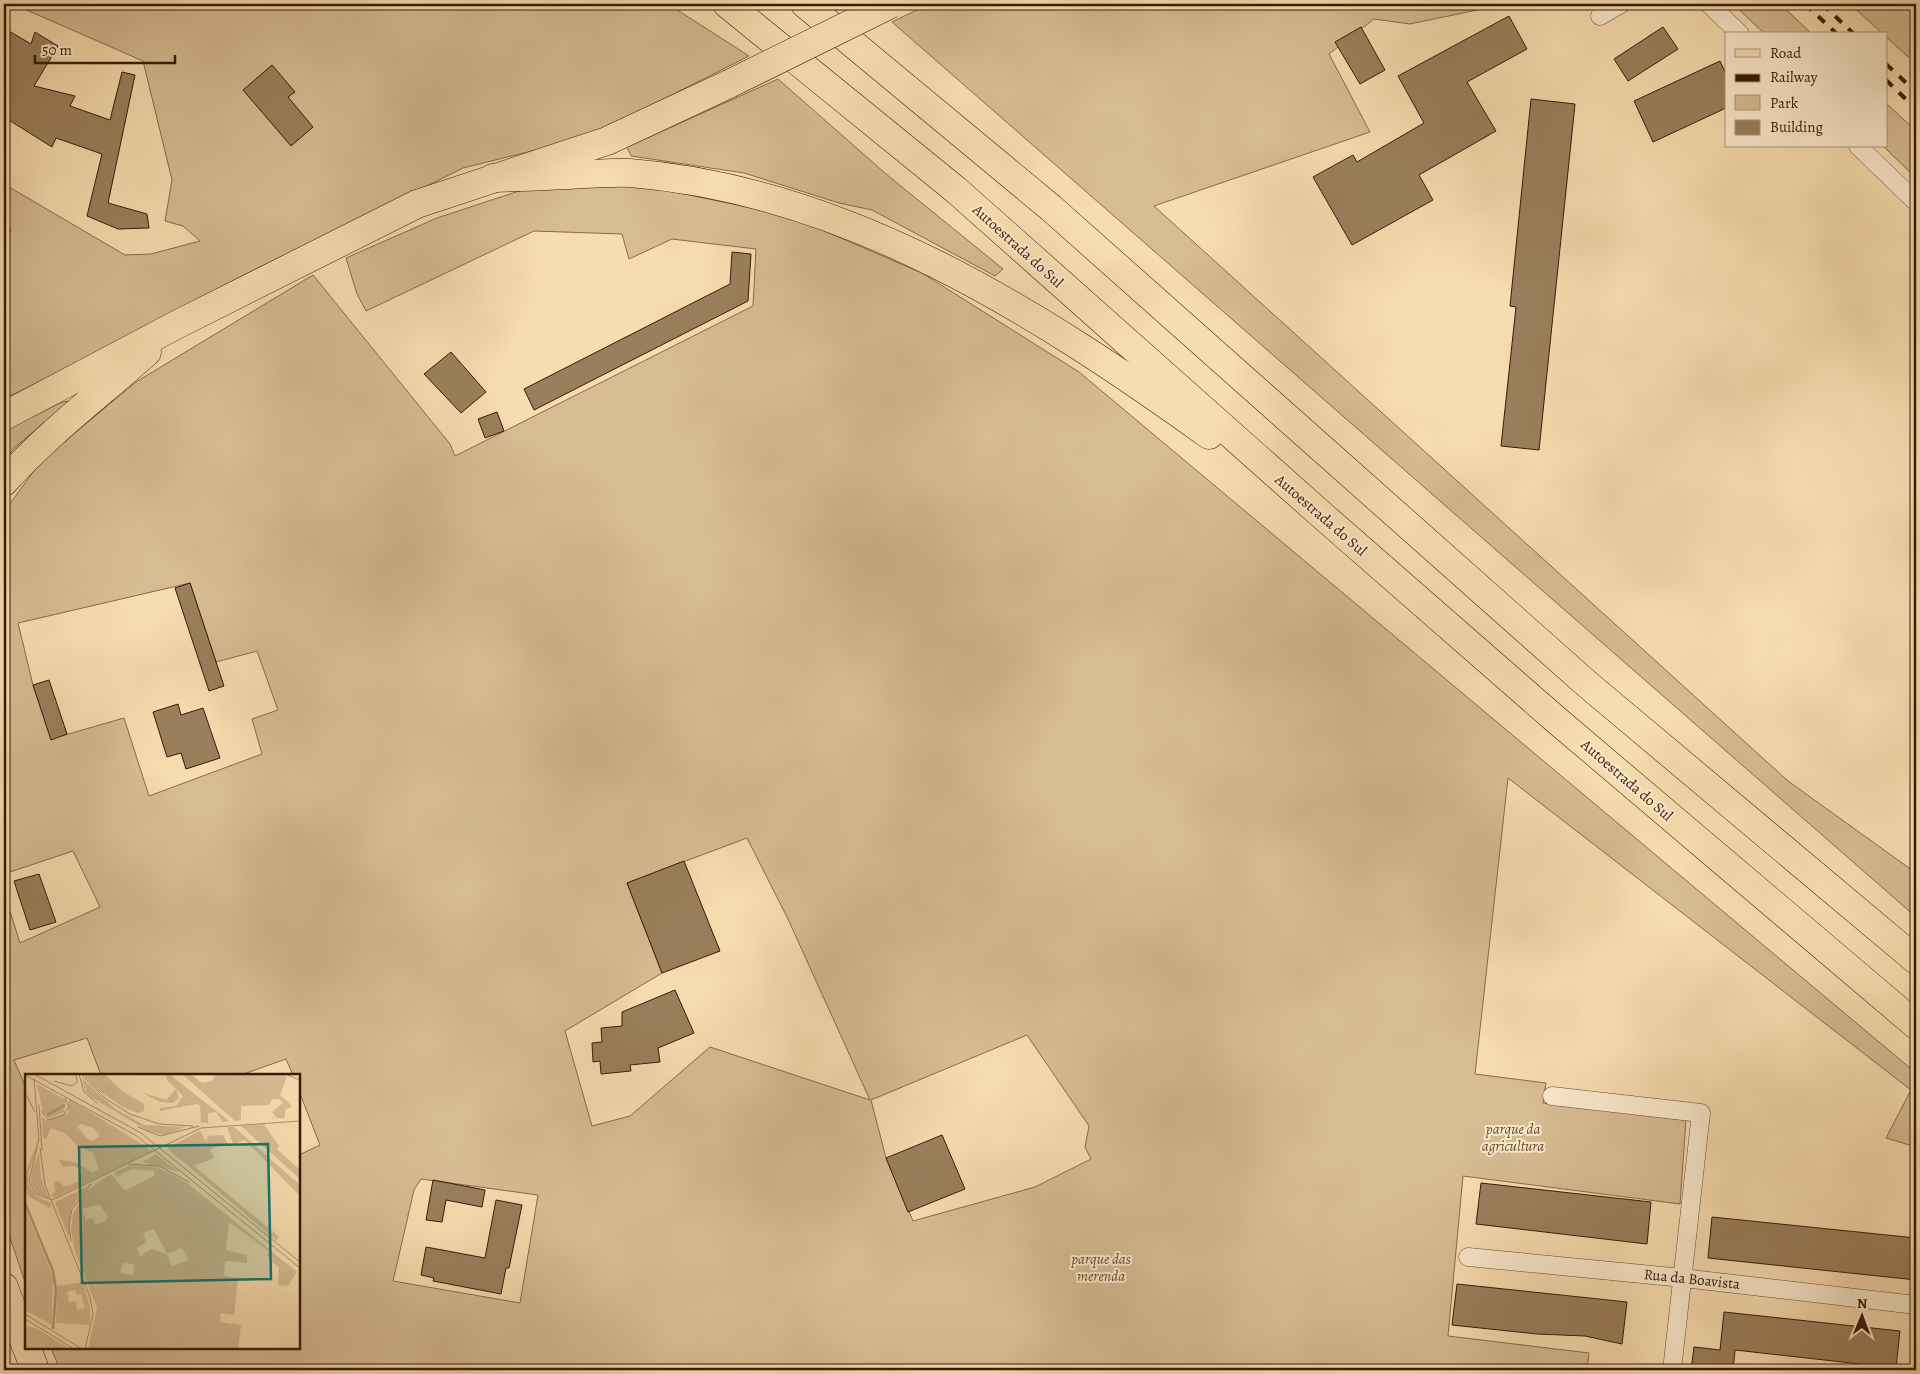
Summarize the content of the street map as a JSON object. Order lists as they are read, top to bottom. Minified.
{"streets":{"main road":["Autoestrada do Sul"],"street":["Rua da Boavista"]},"parks":["parque da agricultura","parque das merenda"],"legend":["Road","Railway","Park","Building"],"scale_bar":"50 m","north":"top"}
